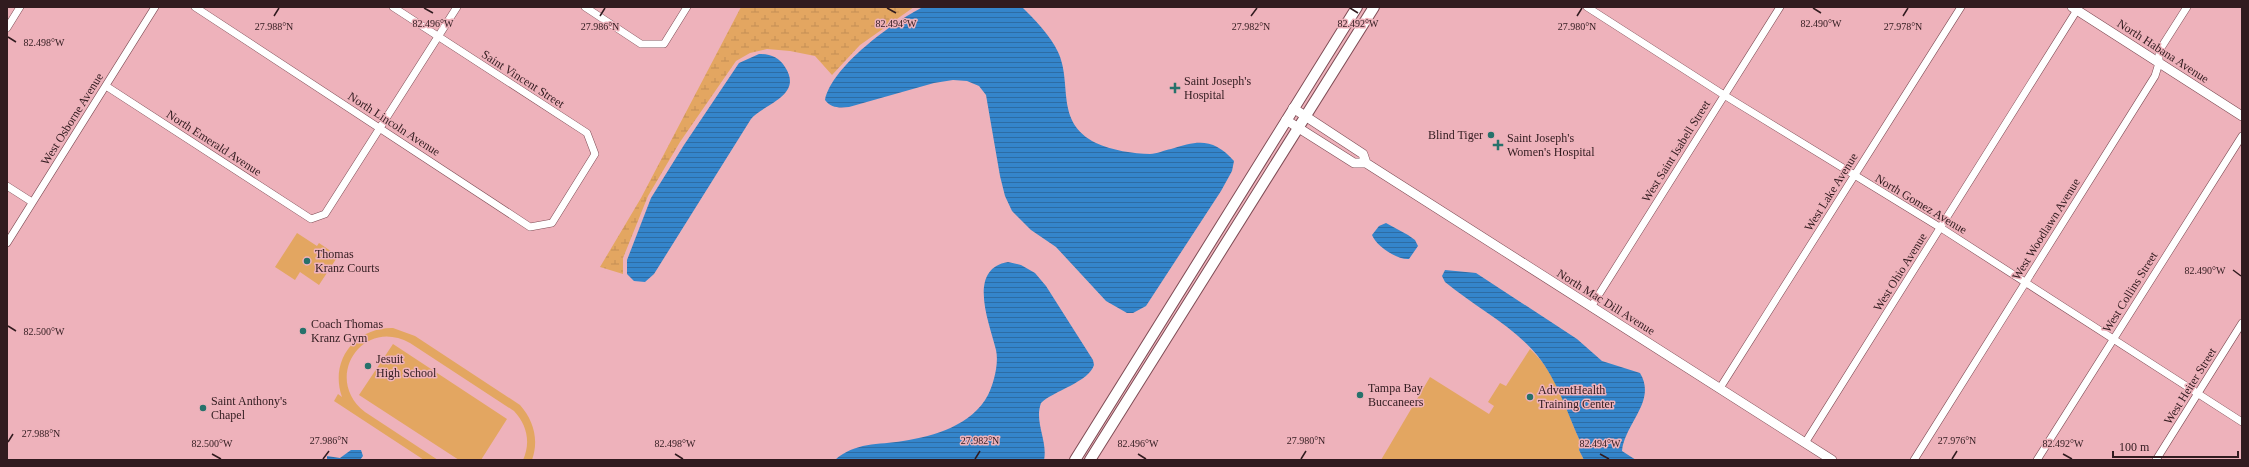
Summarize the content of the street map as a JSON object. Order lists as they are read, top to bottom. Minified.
{"streets":{"street":["North Habana Avenue","Saint Vincent Street","West Osborne Avenue","North Lincoln Avenue","North Emerald Avenue","West Saint Isabell Street","West Lake Avenue","North Gomez Avenue","West Woodlawn Avenue","West Ohio Avenue","West Collins Street","North Mac Dill Avenue","West Heiter Street"]},"crossings":[["North Habana Avenue","West Woodlawn Avenue"],["North Habana Avenue","West Ohio Avenue"],["Saint Vincent Street","North Lincoln Avenue"],["West Osborne Avenue","North Emerald Avenue"],["North Lincoln Avenue","North Emerald Avenue"],["West Saint Isabell Street","North Gomez Avenue"],["West Saint Isabell Street","North Mac Dill Avenue"],["West Lake Avenue","North Gomez Avenue"],["West Lake Avenue","North Mac Dill Avenue"],["North Gomez Avenue","West Woodlawn Avenue"],["North Gomez Avenue","West Ohio Avenue"],["North Gomez Avenue","West Collins Street"],["North Gomez Avenue","West Heiter Street"],["West Ohio Avenue","North Mac Dill Avenue"]],"places":{"health":["Saint Joseph's Hospital","Saint Joseph's Women's Hospital"],"other":["Blind Tiger","Thomas Kranz Courts","Coach Thomas Kranz Gym","Jesuit High School","Tampa Bay Buccaneers","AdventHealth Training Center","Saint Anthony's Chapel"]},"scale_bar":"100 m","coordinates":["82.496°W","82.494°W","82.492°W","82.490°W","27.988°N","27.986°N","27.982°N","27.980°N","27.978°N","82.498°W","82.500°W","27.976°N"]}
